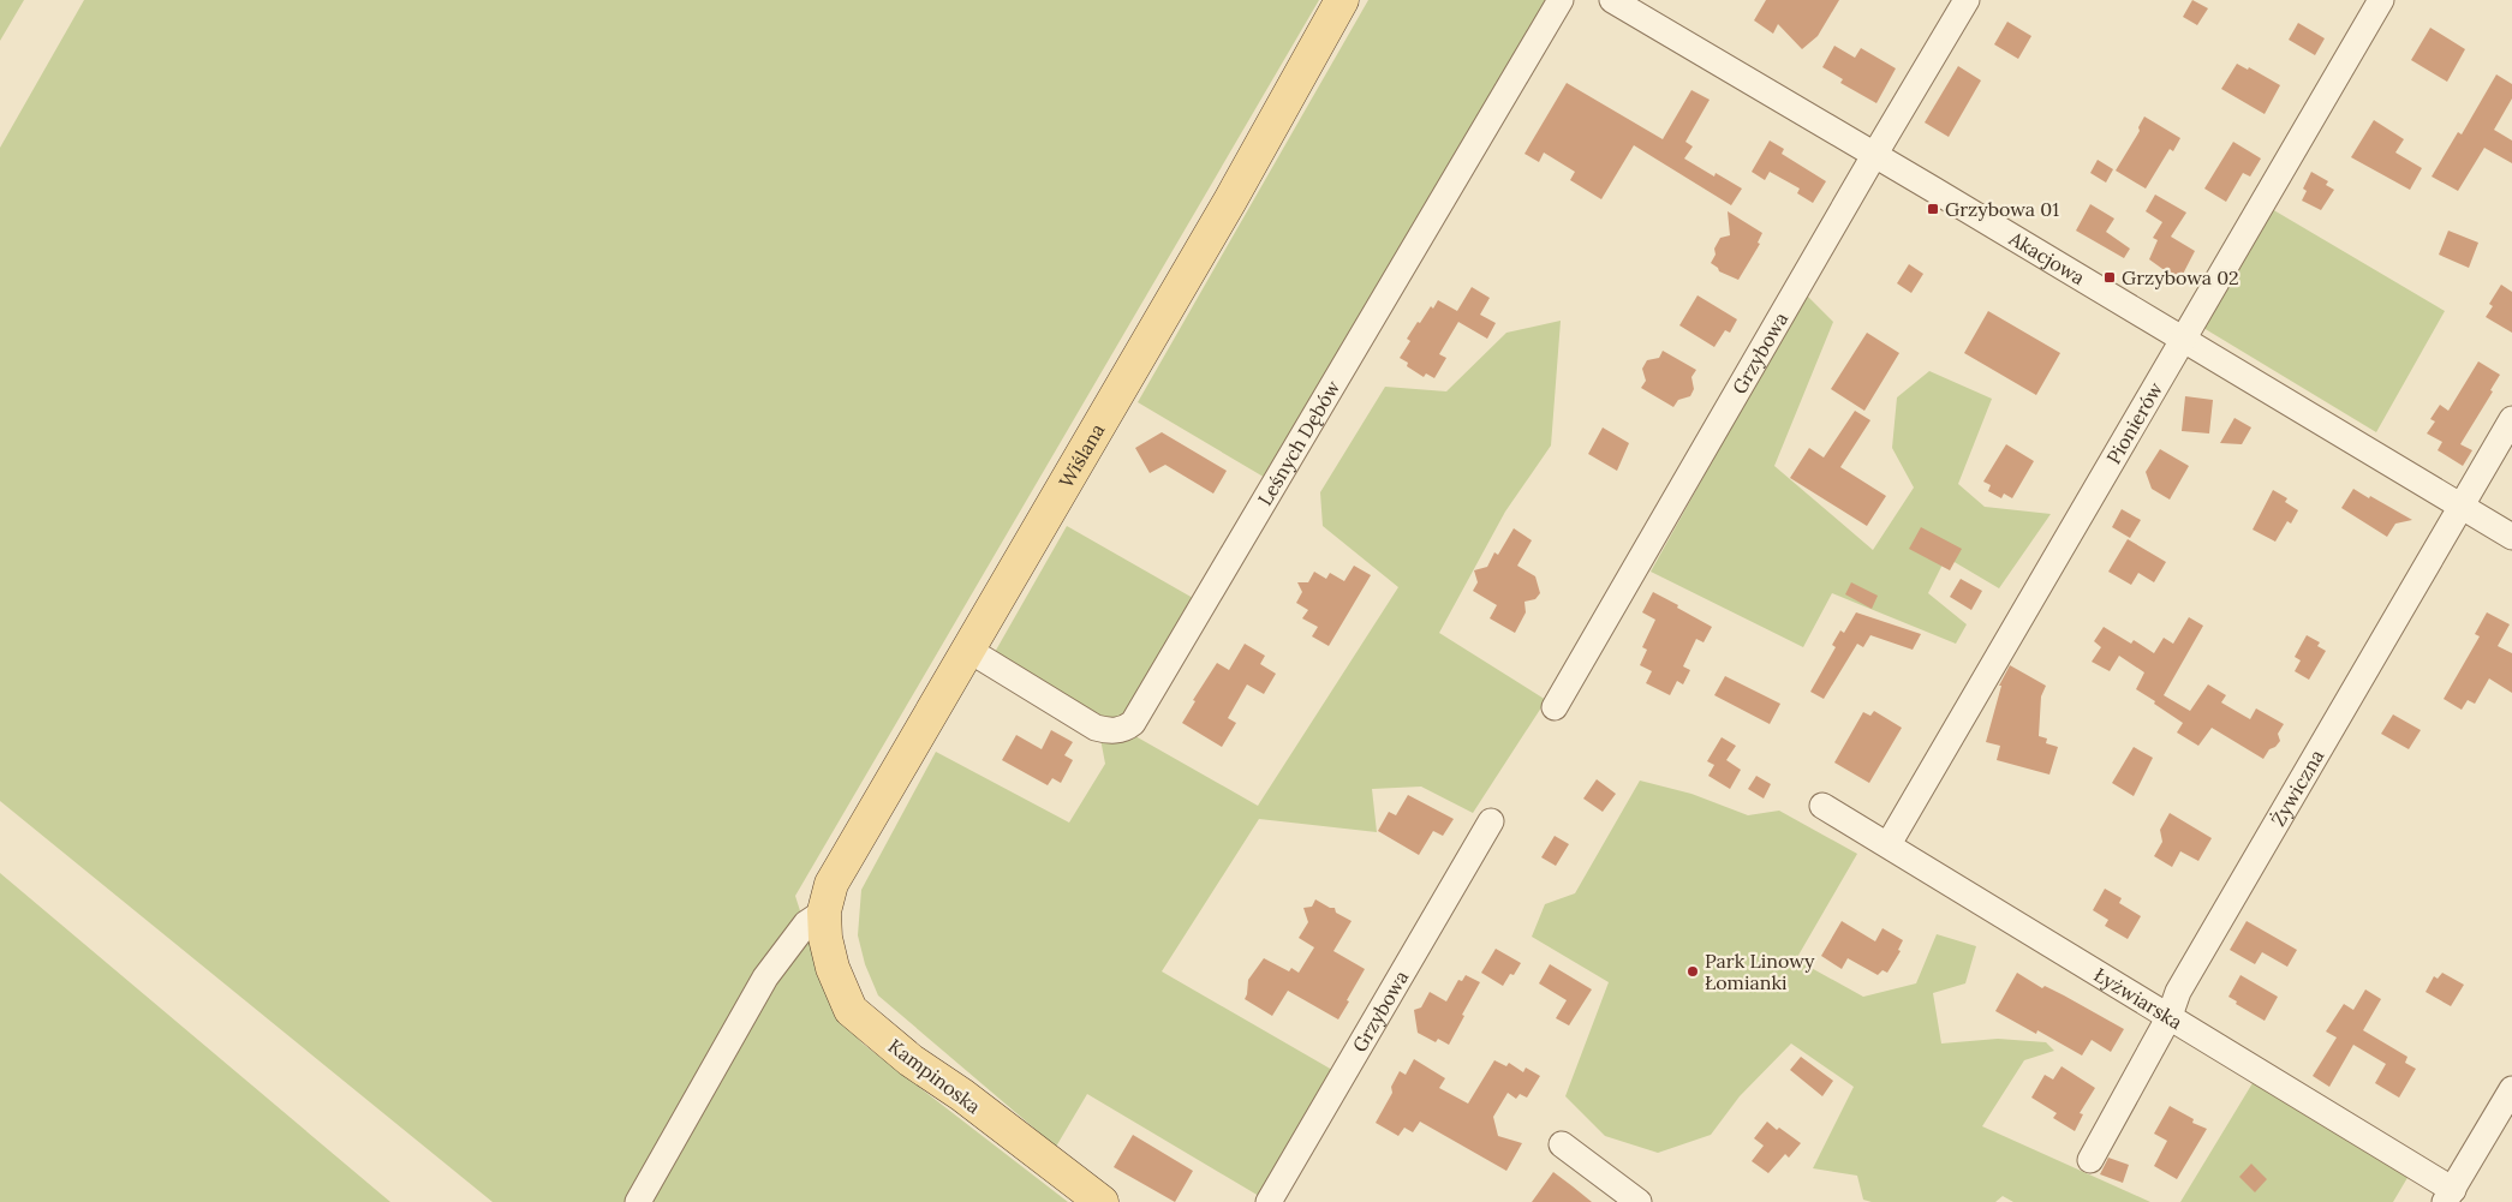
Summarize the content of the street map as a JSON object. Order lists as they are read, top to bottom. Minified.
{"streets":{"main road":["Wiślana","Kampinoska"],"street":["Akacjowa","Grzybowa","Pionierów","Leśnych Dębów","Żywiczna","Łyżwiarska"]},"crossings":[["Akacjowa","Grzybowa"],["Akacjowa","Pionierów"],["Akacjowa","Żywiczna"],["Pionierów","Łyżwiarska"],["Leśnych Dębów","Wiślana"],["Wiślana","Kampinoska"],["Żywiczna","Łyżwiarska"]],"places":{"transit":["Grzybowa 01","Grzybowa 02"],"other":["Park Linowy Łomianki"]}}
